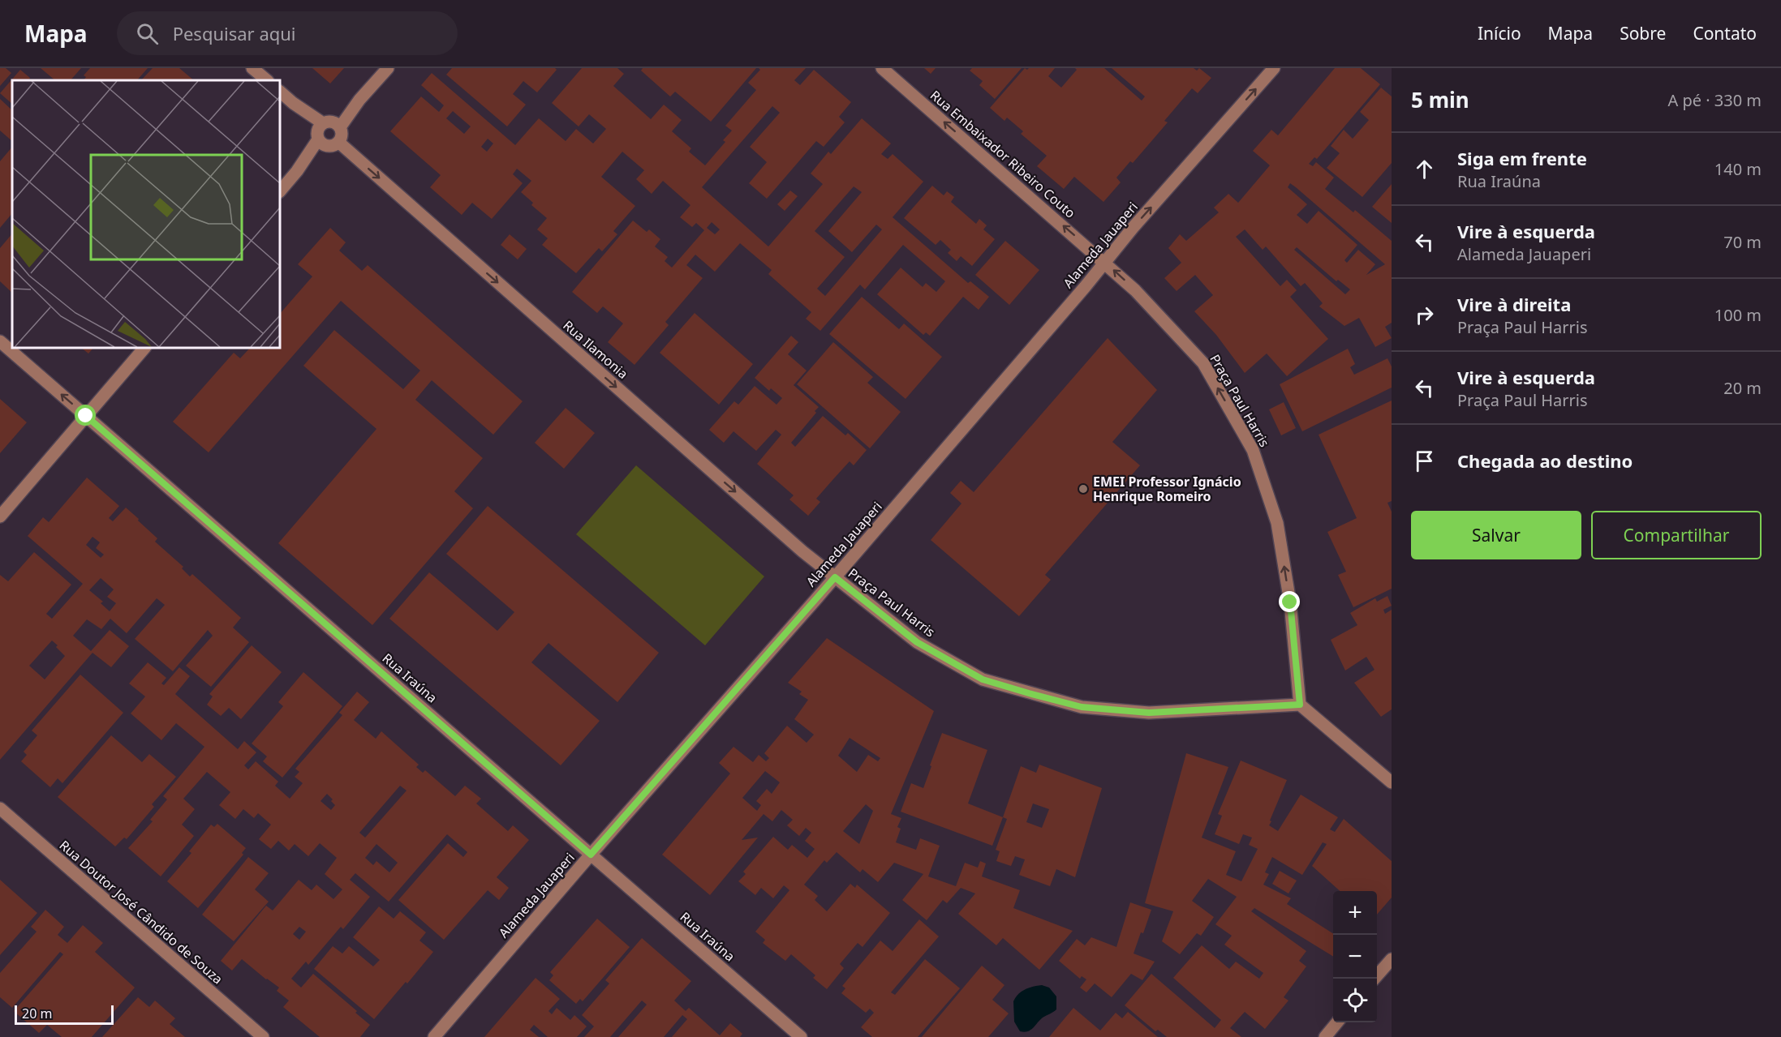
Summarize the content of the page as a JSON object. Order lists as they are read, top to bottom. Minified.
{"streets":{"street":["Rua Embaixador Ribeiro Couto","Alameda Jauaperi","Rua Ilamonia","Praça Paul Harris","Rua Iraúna","Rua Doutor José Cândido de Souza"]},"crossings":[["Rua Embaixador Ribeiro Couto","Alameda Jauaperi"],["Rua Embaixador Ribeiro Couto","Praça Paul Harris"],["Alameda Jauaperi","Rua Ilamonia"],["Alameda Jauaperi","Praça Paul Harris"],["Alameda Jauaperi","Rua Iraúna"],["Rua Ilamonia","Praça Paul Harris"]],"one_way":["Rua Embaixador Ribeiro Couto","Rua Ilamonia","Praça Paul Harris"],"places":["EMEI Professor Ignácio Henrique Romeiro"],"scale_bar":"20 m","page":{"header":"Mapa","search":"Pesquisar aqui","nav":["Início","Mapa","Sobre","Contato"],"heading":["5 min","A pé · 330 m"],"list":[["Siga em frente","Rua Iraúna","140 m"],["Vire à esquerda","Alameda Jauaperi","70 m"],["Vire à direita","Praça Paul Harris","100 m"],["Vire à esquerda","Praça Paul Harris","20 m"],"Chegada ao destino"],"buttons":["Salvar","Compartilhar"],"map_buttons":["+","−"],"scale":"20 m"}}
